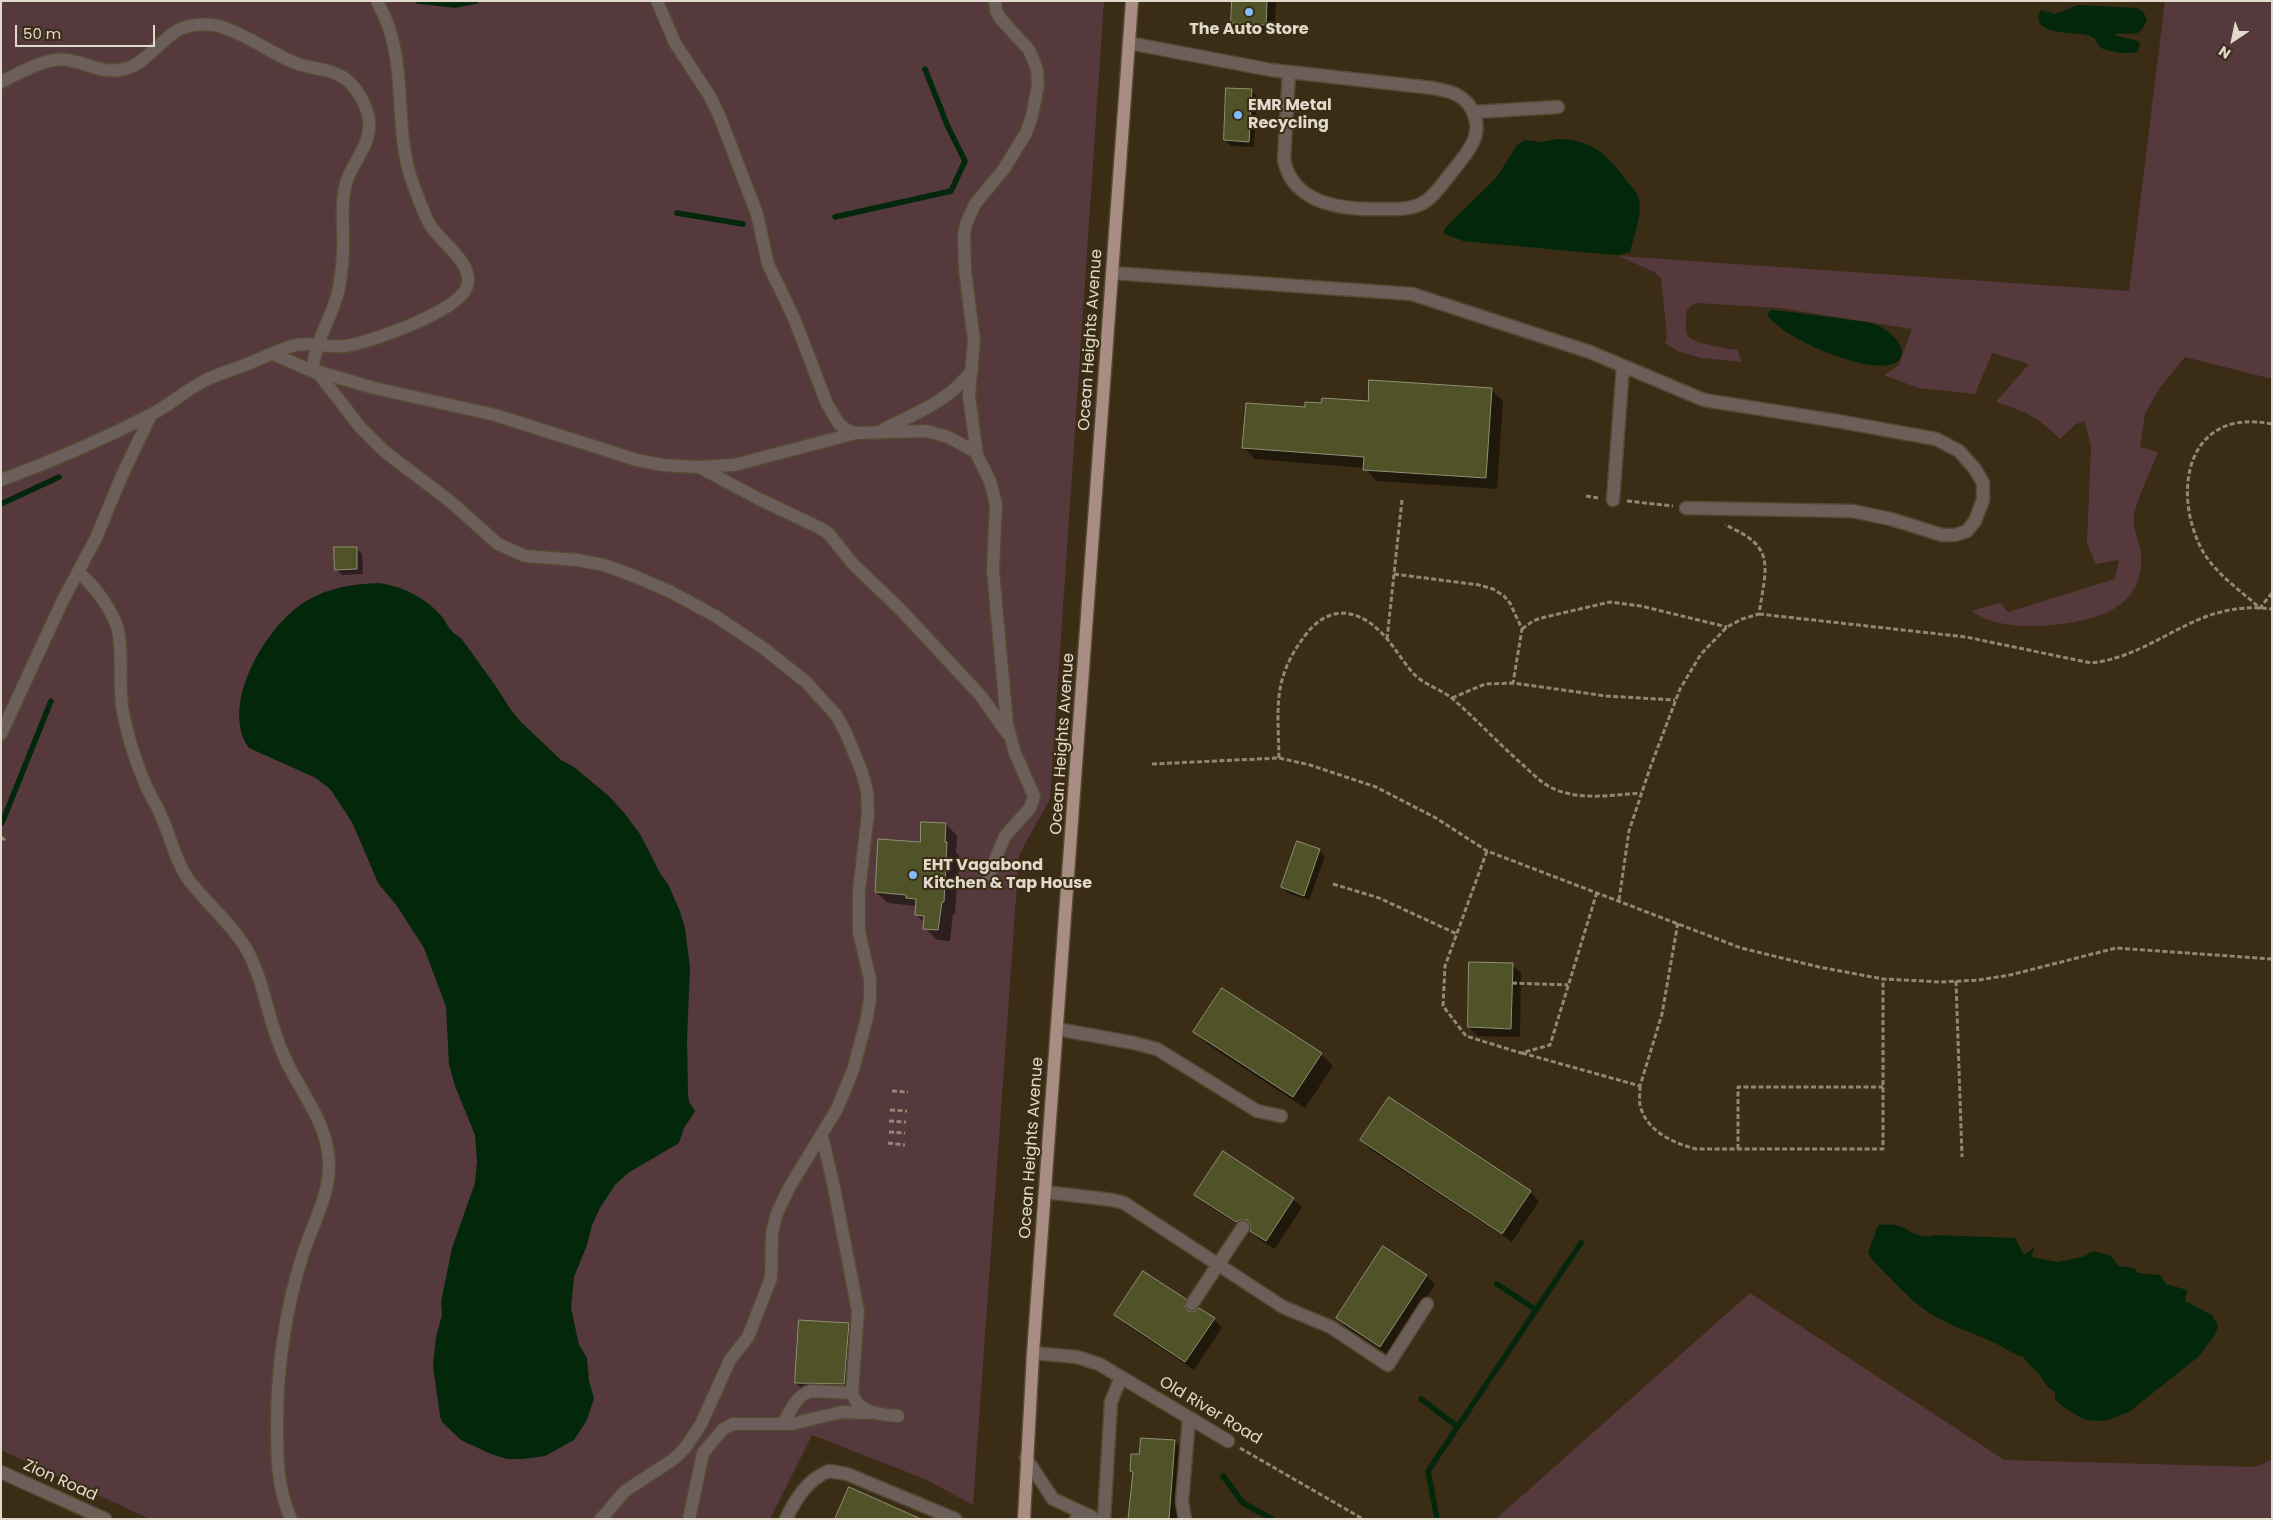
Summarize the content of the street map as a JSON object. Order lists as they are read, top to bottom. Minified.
{"streets":{"main road":["Ocean Heights Avenue"],"street":["Old River Road","Zion Road"]},"crossings":[["Ocean Heights Avenue","Old River Road"]],"places":["The Auto Store","EMR Metal Recycling","EHT Vagabond Kitchen & Tap House"],"scale_bar":"50 m","north":"bottom left"}
